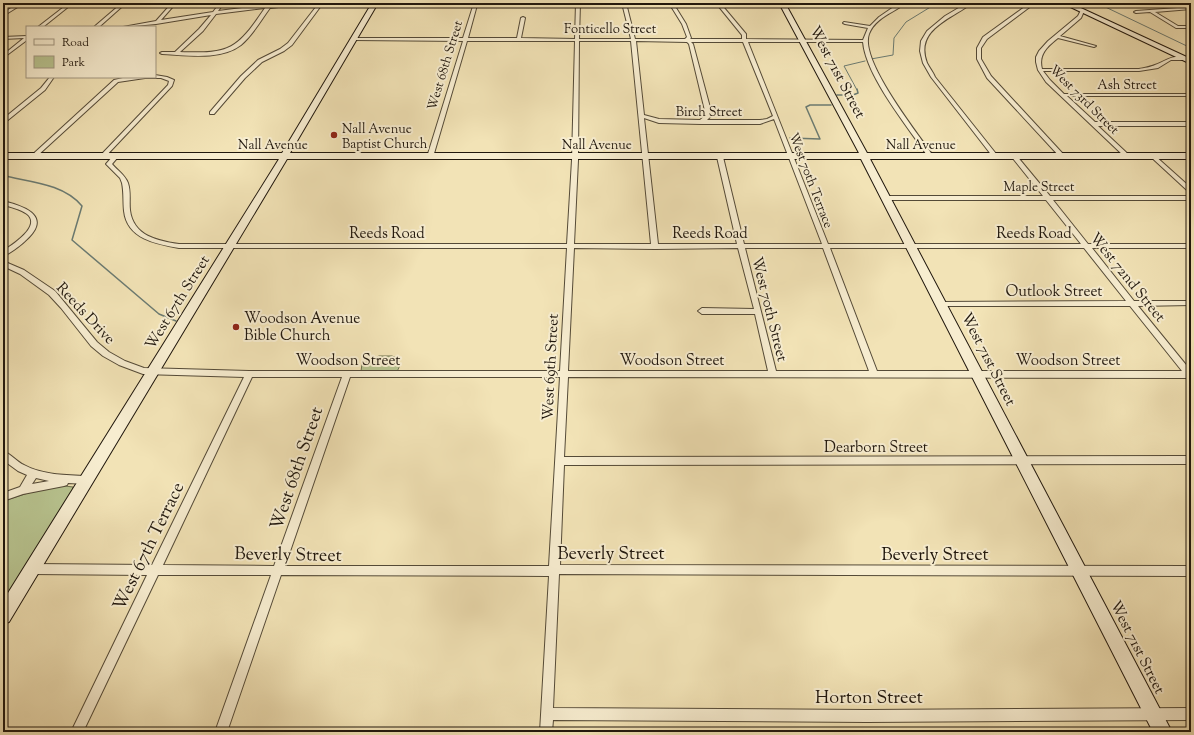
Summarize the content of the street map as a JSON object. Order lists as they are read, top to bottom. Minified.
{"streets":{"street":["Fonticello Street","West 68th Street","West 71st Street","Ash Street","West 73rd Street","Birch Street","Nall Avenue","West 70th Terrace","Maple Street","Reeds Road","West 72nd Street","Outlook Street","West 67th Street","West 70th Street","Reeds Drive","Woodson Street","West 69th Street","Dearborn Street","West 67th Terrace","Beverly Street","Horton Street"]},"crossings":[["Fonticello Street","West 68th Street"],["Fonticello Street","West 71st Street"],["Fonticello Street","West 70th Terrace"],["Fonticello Street","West 67th Street"],["Fonticello Street","West 69th Street"],["West 68th Street","Nall Avenue"],["West 68th Street","Woodson Street"],["West 68th Street","Beverly Street"],["West 71st Street","Nall Avenue"],["West 71st Street","Maple Street"],["West 71st Street","Reeds Road"],["West 71st Street","Outlook Street"],["West 71st Street","Woodson Street"],["West 71st Street","Dearborn Street"],["West 71st Street","Beverly Street"],["West 71st Street","Horton Street"],["Ash Street","West 73rd Street"],["West 73rd Street","Nall Avenue"],["Birch Street","West 70th Terrace"],["Nall Avenue","West 70th Terrace"],["Nall Avenue","Reeds Road"],["Nall Avenue","West 72nd Street"],["Nall Avenue","West 67th Street"],["Nall Avenue","West 70th Street"],["Nall Avenue","West 69th Street"],["West 70th Terrace","Reeds Road"],["West 70th Terrace","Woodson Street"],["Maple Street","West 72nd Street"],["Reeds Road","West 72nd Street"],["Reeds Road","West 67th Street"],["Reeds Road","West 70th Street"],["Reeds Road","West 69th Street"],["West 72nd Street","Outlook Street"],["West 72nd Street","Woodson Street"],["West 67th Street","Reeds Drive"],["West 67th Street","Woodson Street"],["West 67th Street","Beverly Street"],["West 70th Street","Woodson Street"],["Reeds Drive","Woodson Street"],["Woodson Street","West 69th Street"],["Woodson Street","West 67th Terrace"],["West 69th Street","Dearborn Street"],["West 69th Street","Beverly Street"],["West 69th Street","Horton Street"],["West 67th Terrace","Beverly Street"]],"places":["Nall Avenue Baptist Church","Woodson Avenue Bible Church"],"legend":["Road","Park"]}
